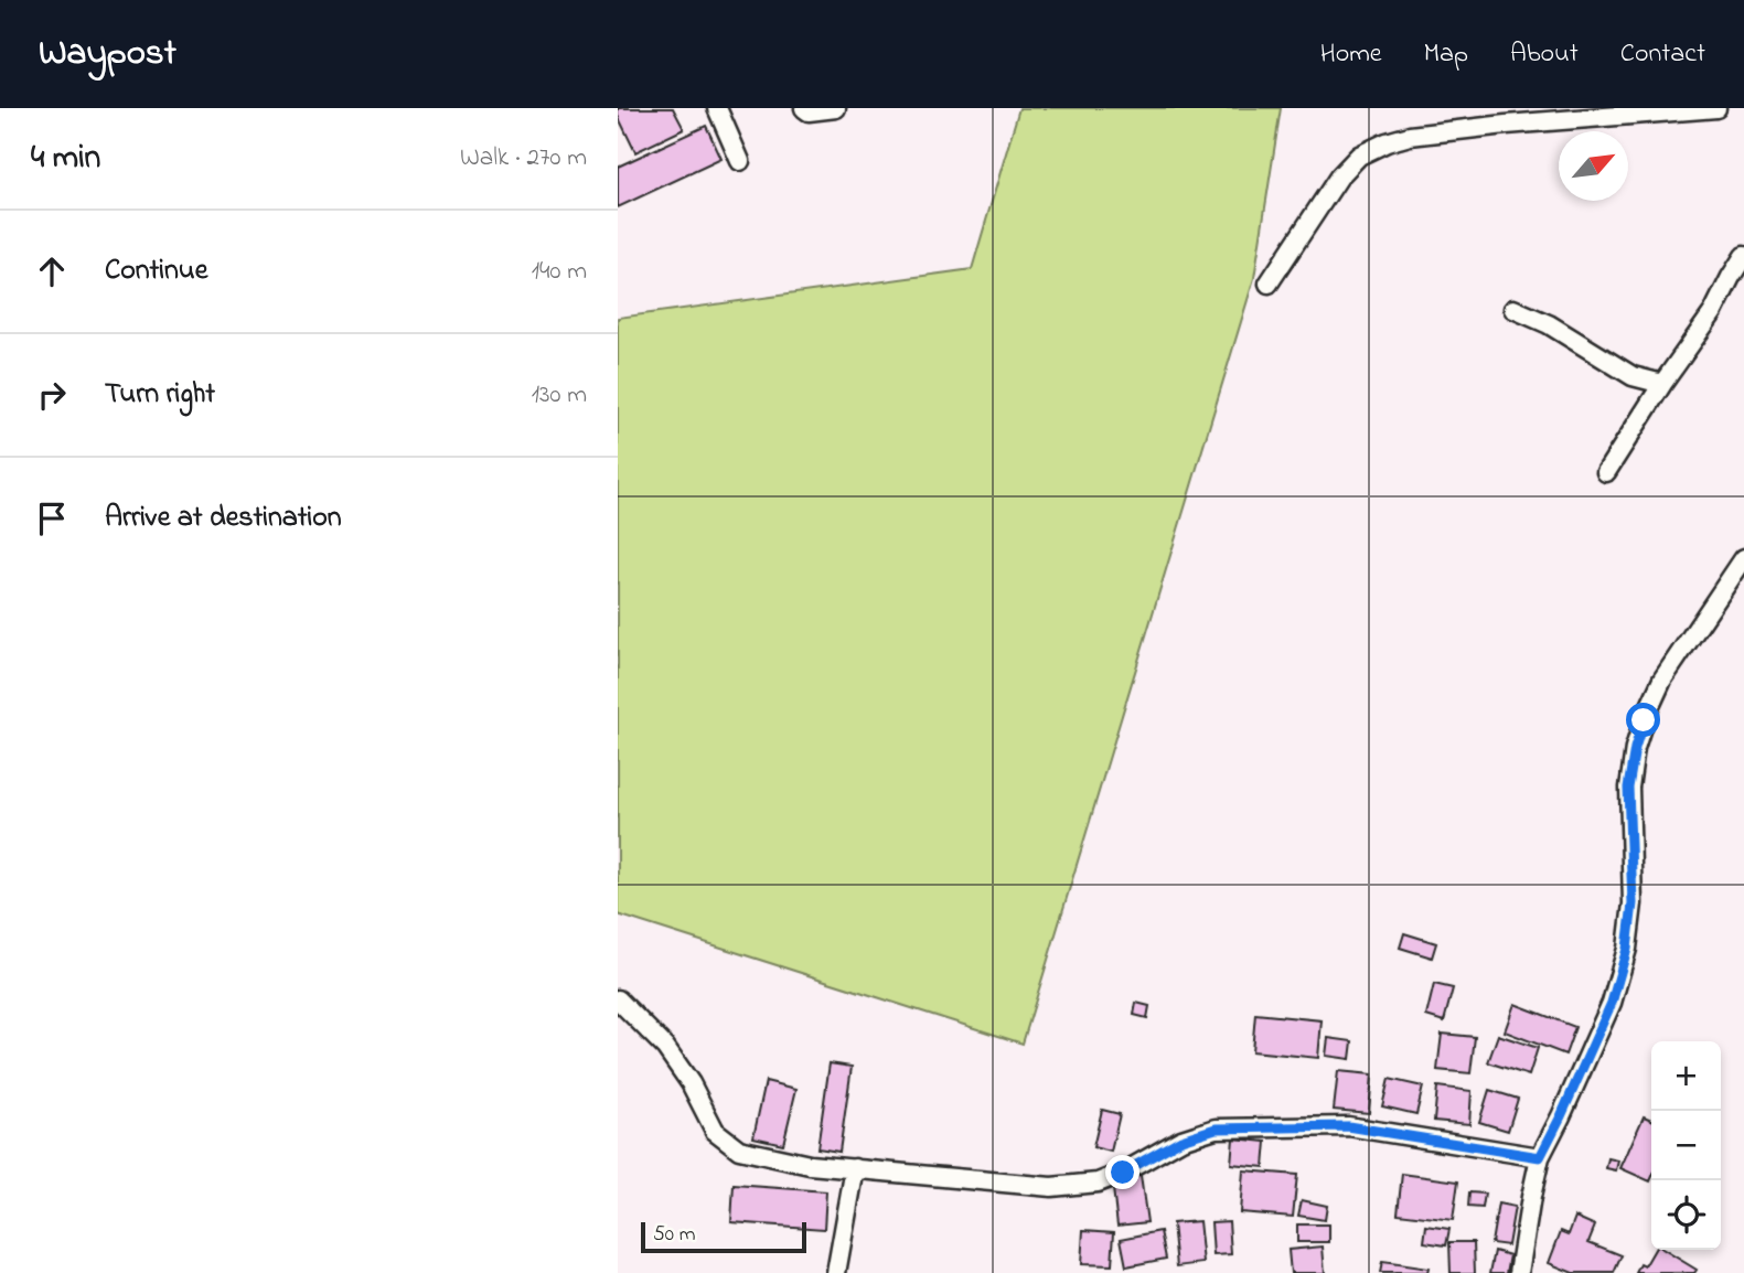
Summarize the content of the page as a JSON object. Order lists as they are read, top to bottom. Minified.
{"scale_bar":"50 m","north":"top right","page":{"header":"Waypost","nav":["Home","Map","About","Contact"],"heading":["4 min","Walk · 270 m"],"list":[["Continue","140 m"],["Turn right","130 m"],"Arrive at destination"],"map_buttons":["+","−"],"scale":"50 m"}}
